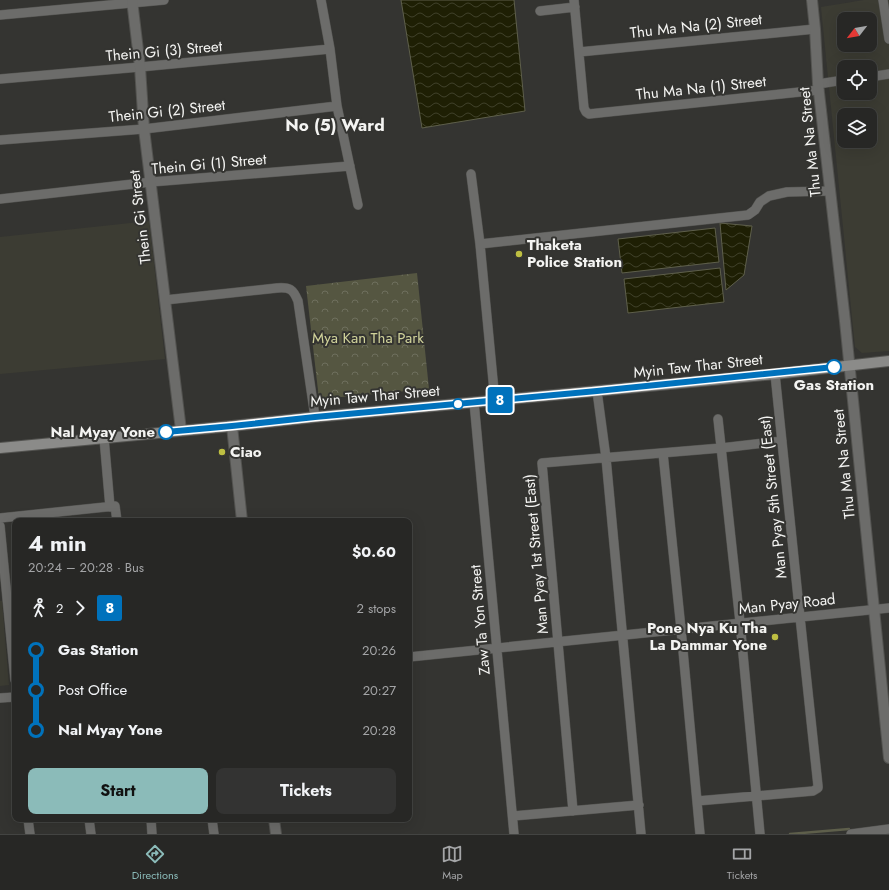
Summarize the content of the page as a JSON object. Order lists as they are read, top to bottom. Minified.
{"streets":{"main road":["Myin Taw Thar Street"],"street":["Thu Ma Na (2) Street","Thein Gi (3) Street","Thu Ma Na (1) Street","Thein Gi (2) Street","Thu Ma Na Street","Thein Gi (1) Street","Thein Gi Street","Man Pyay 5th Street (East)","Man Pyay 1st Street (East)","Man Pyay Road","Zaw Ta Yon Street"]},"crossings":[["Thu Ma Na (2) Street","Thu Ma Na (1) Street"],["Thu Ma Na (2) Street","Thu Ma Na Street"],["Thein Gi (3) Street","Thein Gi Street"],["Thu Ma Na (1) Street","Thu Ma Na Street"],["Thein Gi (2) Street","Thein Gi Street"],["Thu Ma Na Street","Myin Taw Thar Street"],["Thu Ma Na Street","Man Pyay Road"],["Thein Gi (1) Street","Thein Gi Street"],["Thein Gi Street","Myin Taw Thar Street"],["Myin Taw Thar Street","Man Pyay 5th Street (East)"],["Myin Taw Thar Street","Zaw Ta Yon Street"],["Man Pyay 5th Street (East)","Man Pyay Road"],["Man Pyay 1st Street (East)","Man Pyay Road"],["Man Pyay Road","Zaw Ta Yon Street"]],"districts":["No (5) Ward"],"parks":["Mya Kan Tha Park"],"places":["Thaketa Police Station","Gas Station","Nal Myay Yone","Ciao","Pone Nya Ku Tha La Dammar Yone"],"lines":["bus line 8"],"north":"bottom left","page":{"on_map":"8","heading":["4 min","20:24 – 20:28 · Bus","$0.60"],"legs":["2","8","2 stops"],"list":[{"name":"Gas Station","value":"20:26"},{"name":"Post Office","value":"20:27"},{"name":"Nal Myay Yone","value":"20:28"}],"buttons":["Start","Tickets"],"tabs":["Directions","Map","Tickets"]}}
